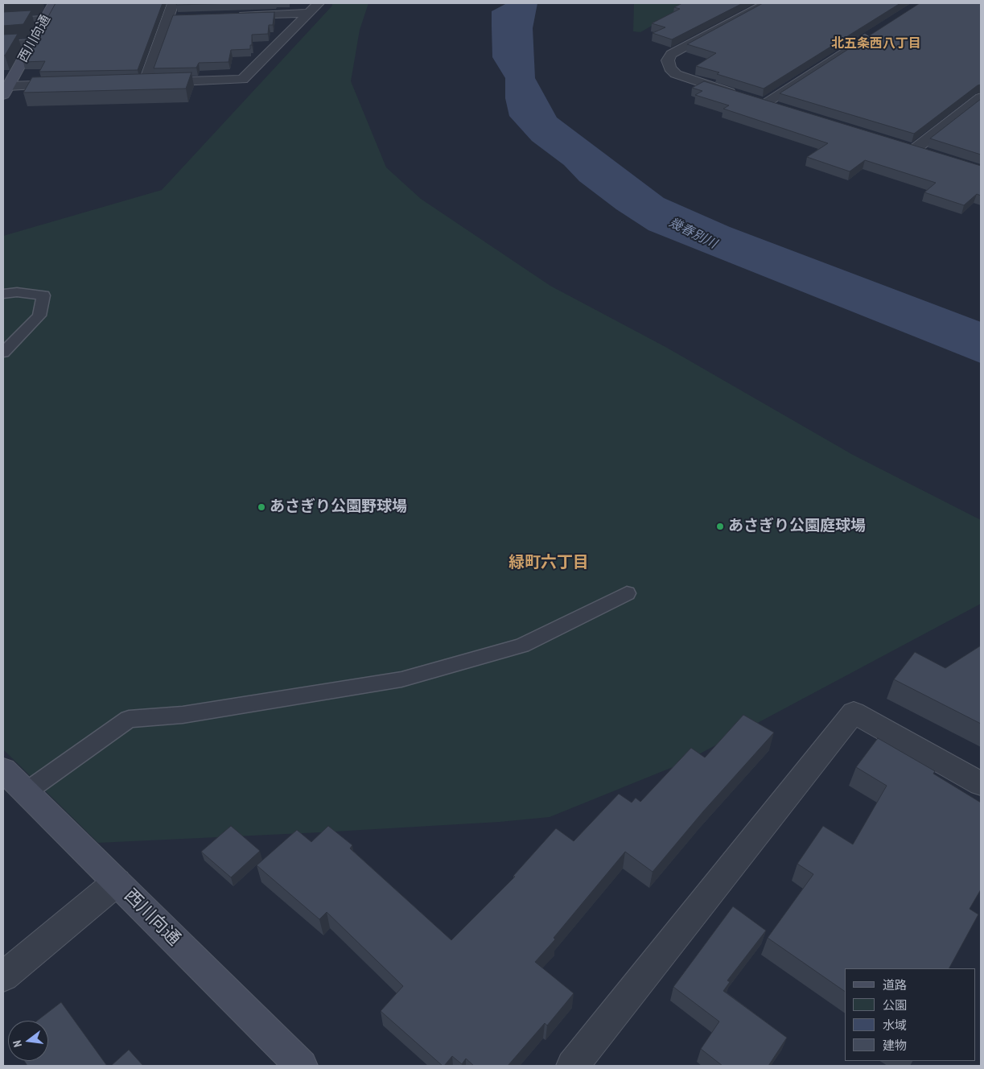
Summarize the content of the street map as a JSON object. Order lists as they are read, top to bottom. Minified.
{"streets":{"street":["西川向通"]},"districts":["北五条西八丁目","緑町六丁目"],"water":["幾春別川"],"places":["あさぎり公園野球場","あさぎり公園庭球場"],"legend":["道路","公園","水域","建物"],"north":"left"}
